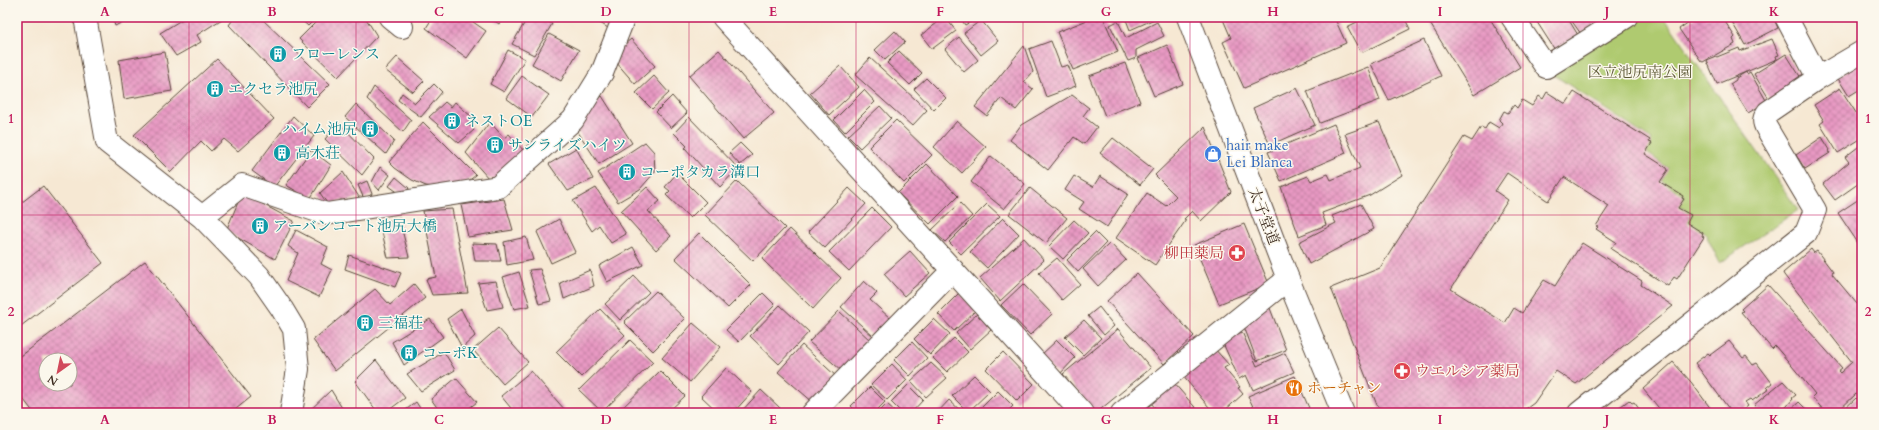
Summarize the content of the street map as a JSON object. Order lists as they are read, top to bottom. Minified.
{"streets":{"street":["太子堂道"]},"parks":["区立池尻南公園"],"places":{"building":["フローレンス","エクセラ池尻","ネストOE","ハイム池尻","サンライズハイツ","高木荘","コーポタカラ溝口","アーバンコート池尻大橋","三福荘","コーポK"],"shop":["hair make Lei Blanca"],"pharmacy":["柳田薬局","ウエルシア薬局"],"restaurant":["ホーチャン"]},"north":"bottom left","grid":{"columns":["A","B","C","D","E","F","G","H","I","J","K"],"rows":["1","2"]}}
